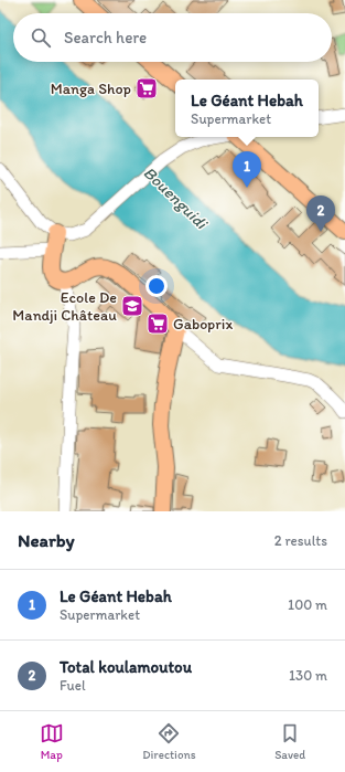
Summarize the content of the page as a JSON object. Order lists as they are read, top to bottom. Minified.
{"water":["Bouenguidi"],"places":{"supermarket":["Manga Shop","Gaboprix"],"school or university":["Ecole De Mandji Château"]},"page":{"search":"Search here","popup":["Le Géant Hebah","Supermarket"],"pins":["1","2"],"heading":["Nearby","2 results"],"list":[{"mark":"1","name":"Le Géant Hebah","note":"Supermarket","value":"100 m"},{"mark":"2","name":"Total koulamoutou","note":"Fuel","value":"130 m"}],"nav":["Map","Directions","Saved"]}}
